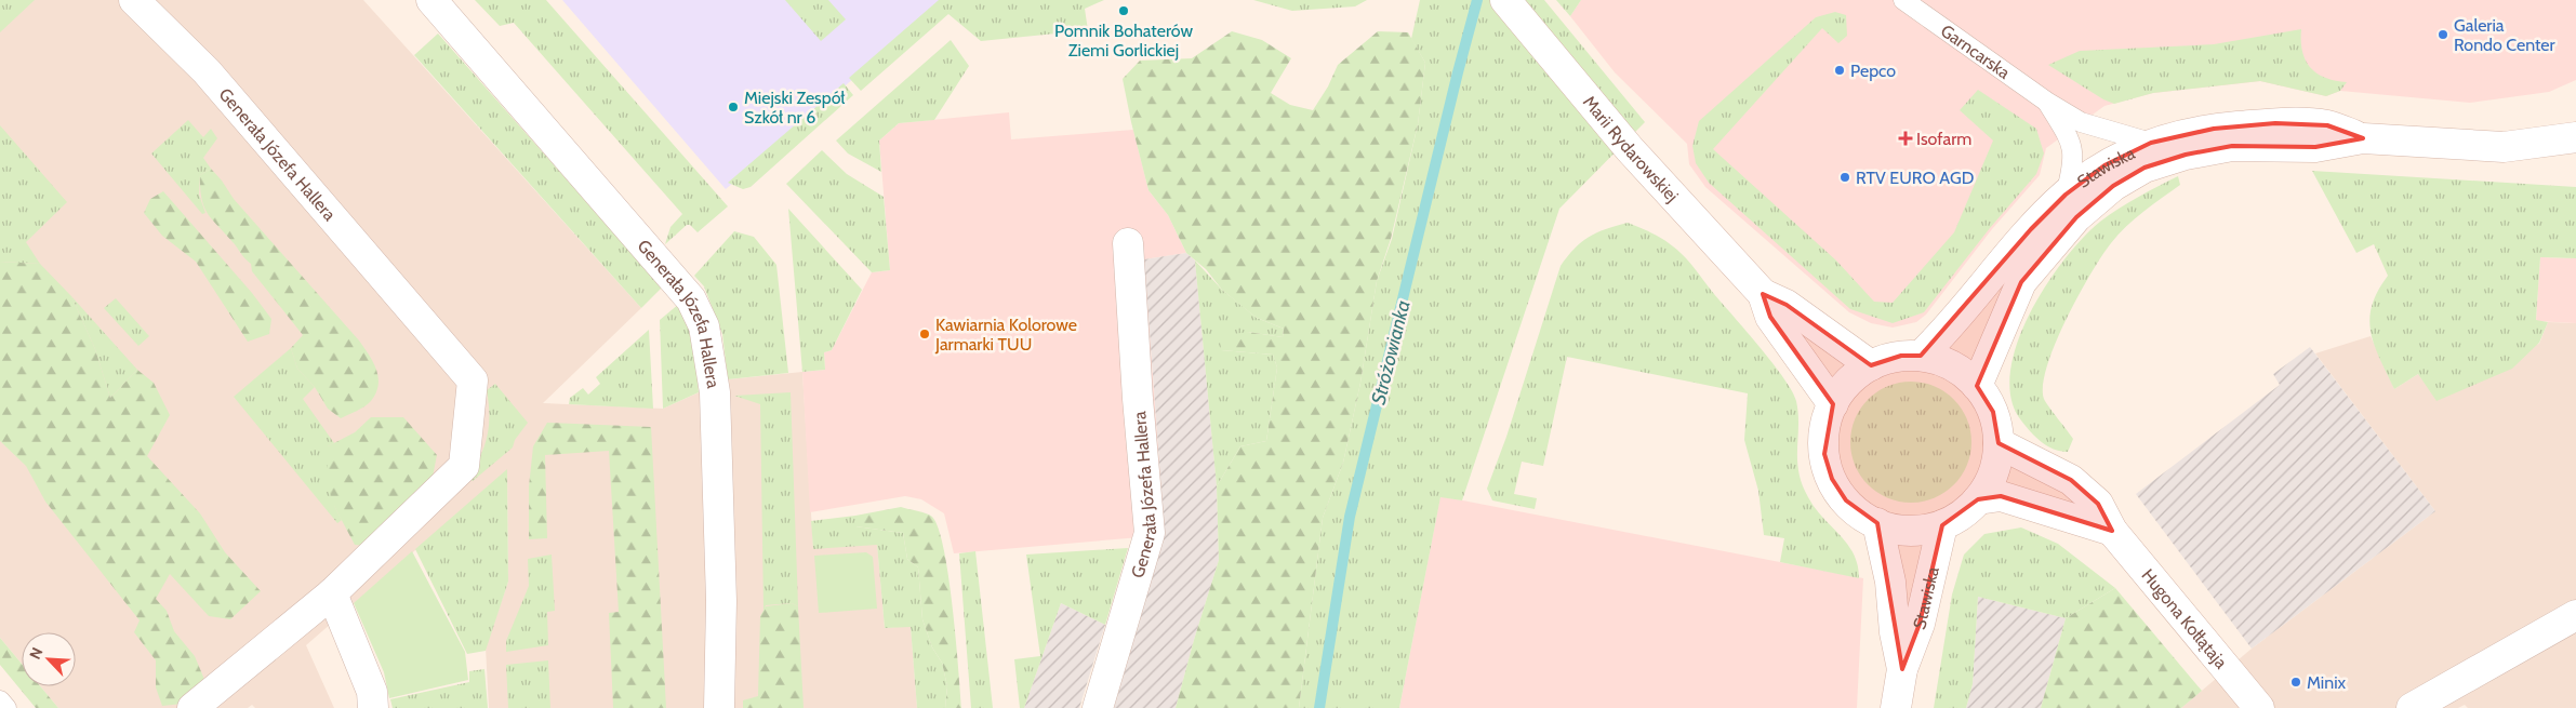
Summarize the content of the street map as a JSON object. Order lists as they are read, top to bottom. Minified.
{"streets":{"street":["Marii Rydarowskiej","Generała Józefa Hallera","Stawiska","Hugona Kołłątaja"],"lane":["Garncarska"]},"crossings":[["Garncarska","Stawiska"],["Marii Rydarowskiej","Stawiska"],["Marii Rydarowskiej","Hugona Kołłątaja"],["Stawiska","Hugona Kołłątaja"]],"water":["Stróżowianka"],"places":{"other":["Pomnik Bohaterów Ziemi Gorlickiej","Galeria Rondo Center","Pepco","Miejski Zespół Szkół nr 6","RTV EURO AGD","Kawiarnia Kolorowe Jarmarki TUU","Minix"],"health":["Isofarm"]},"north":"top left"}
